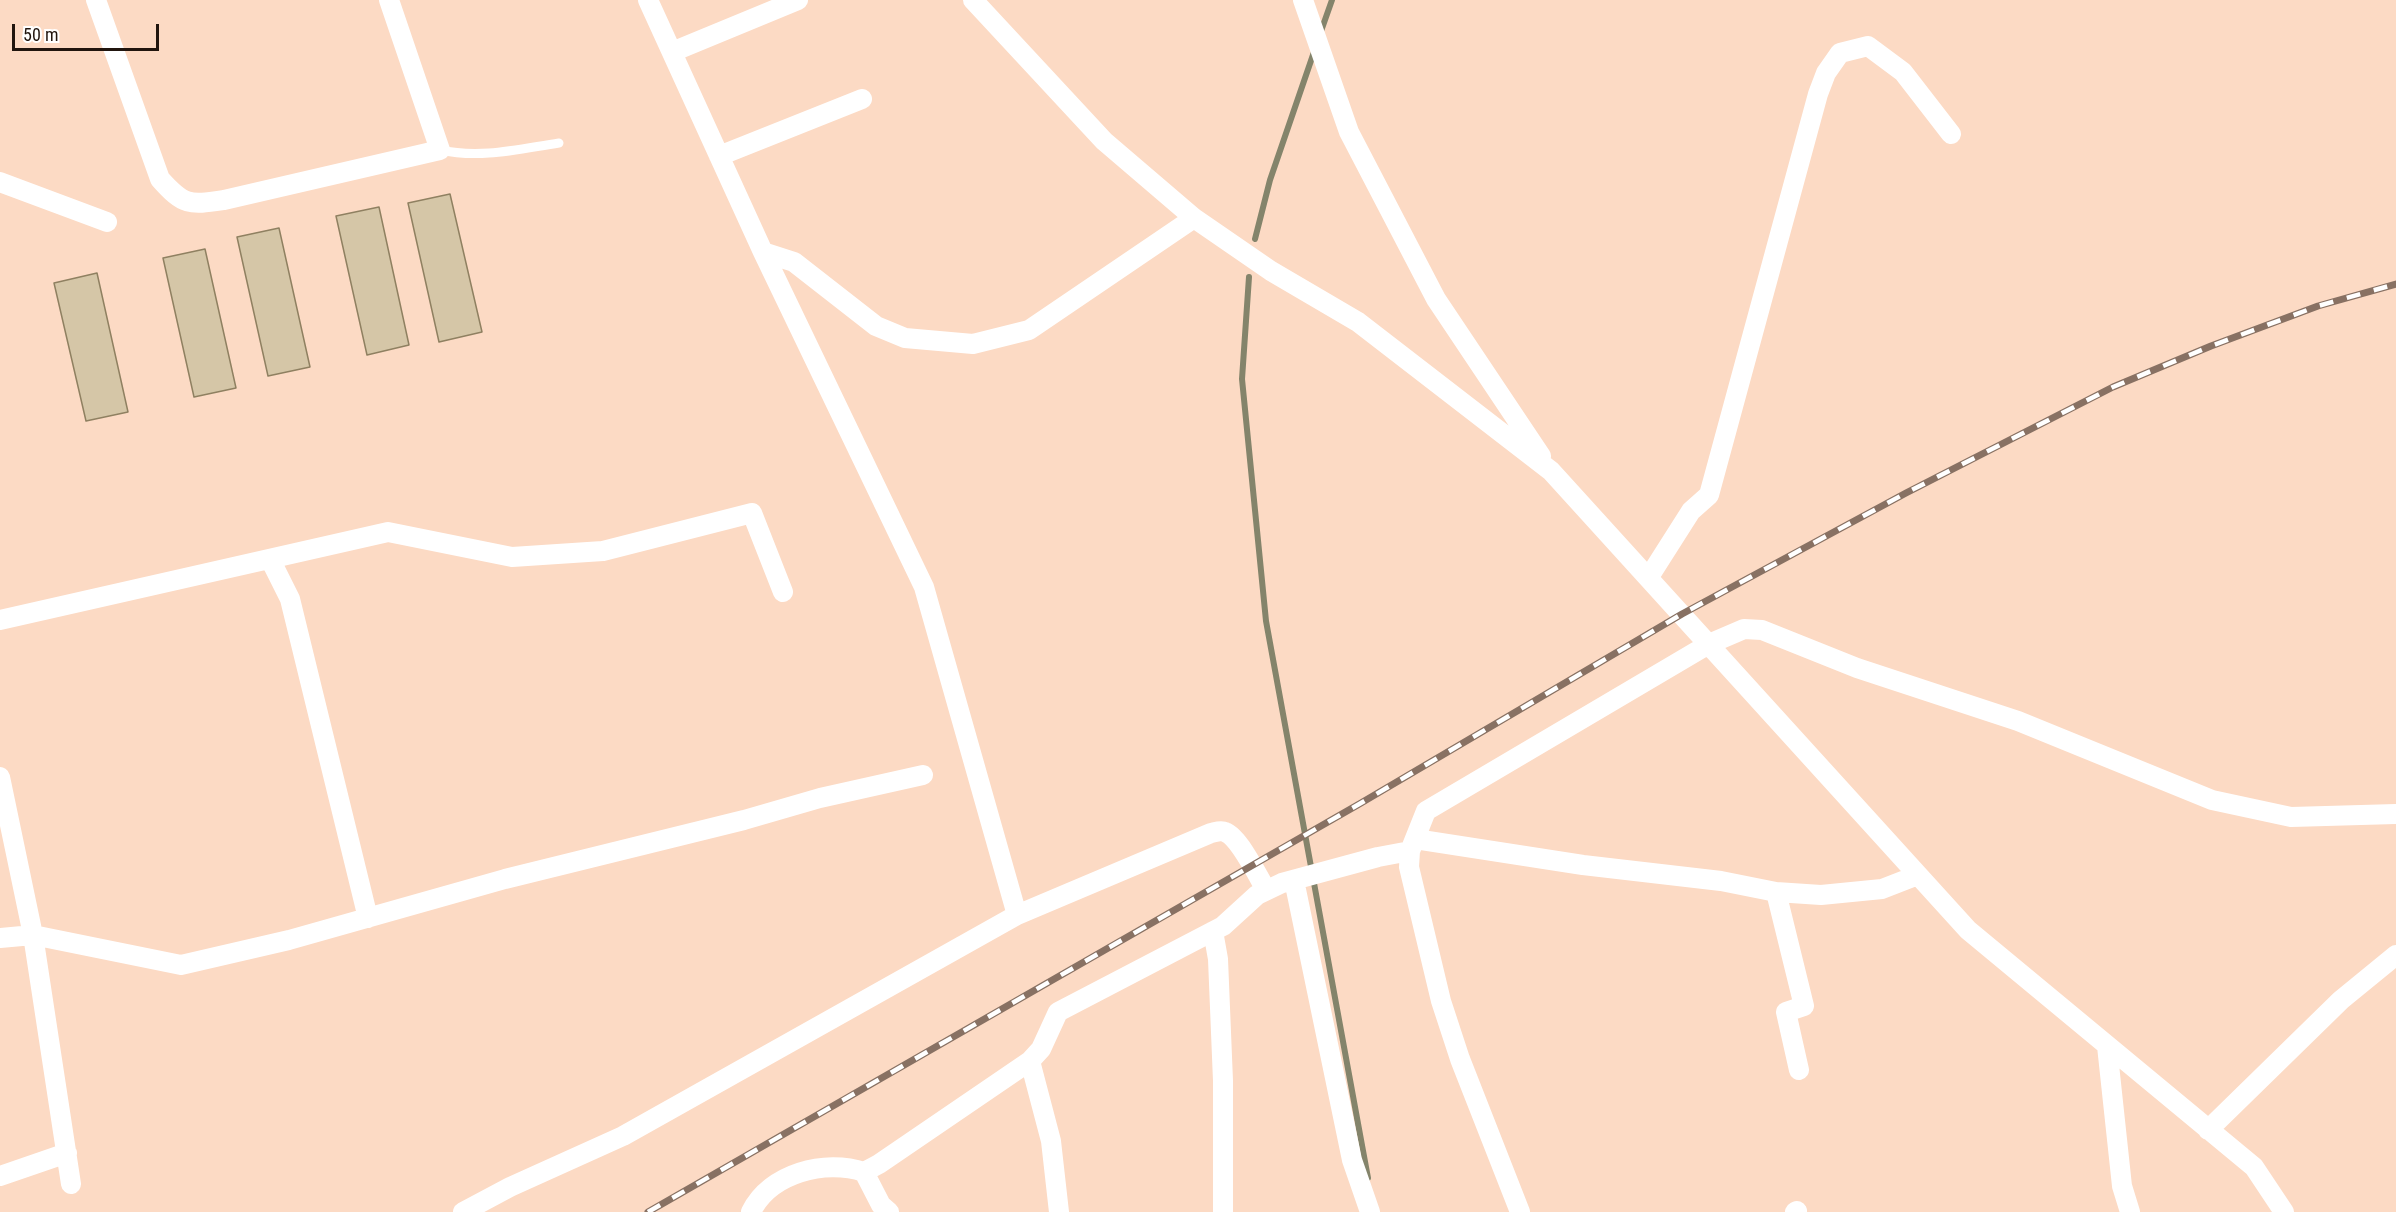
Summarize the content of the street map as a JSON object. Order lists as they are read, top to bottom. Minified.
{"scale_bar":"50 m"}
